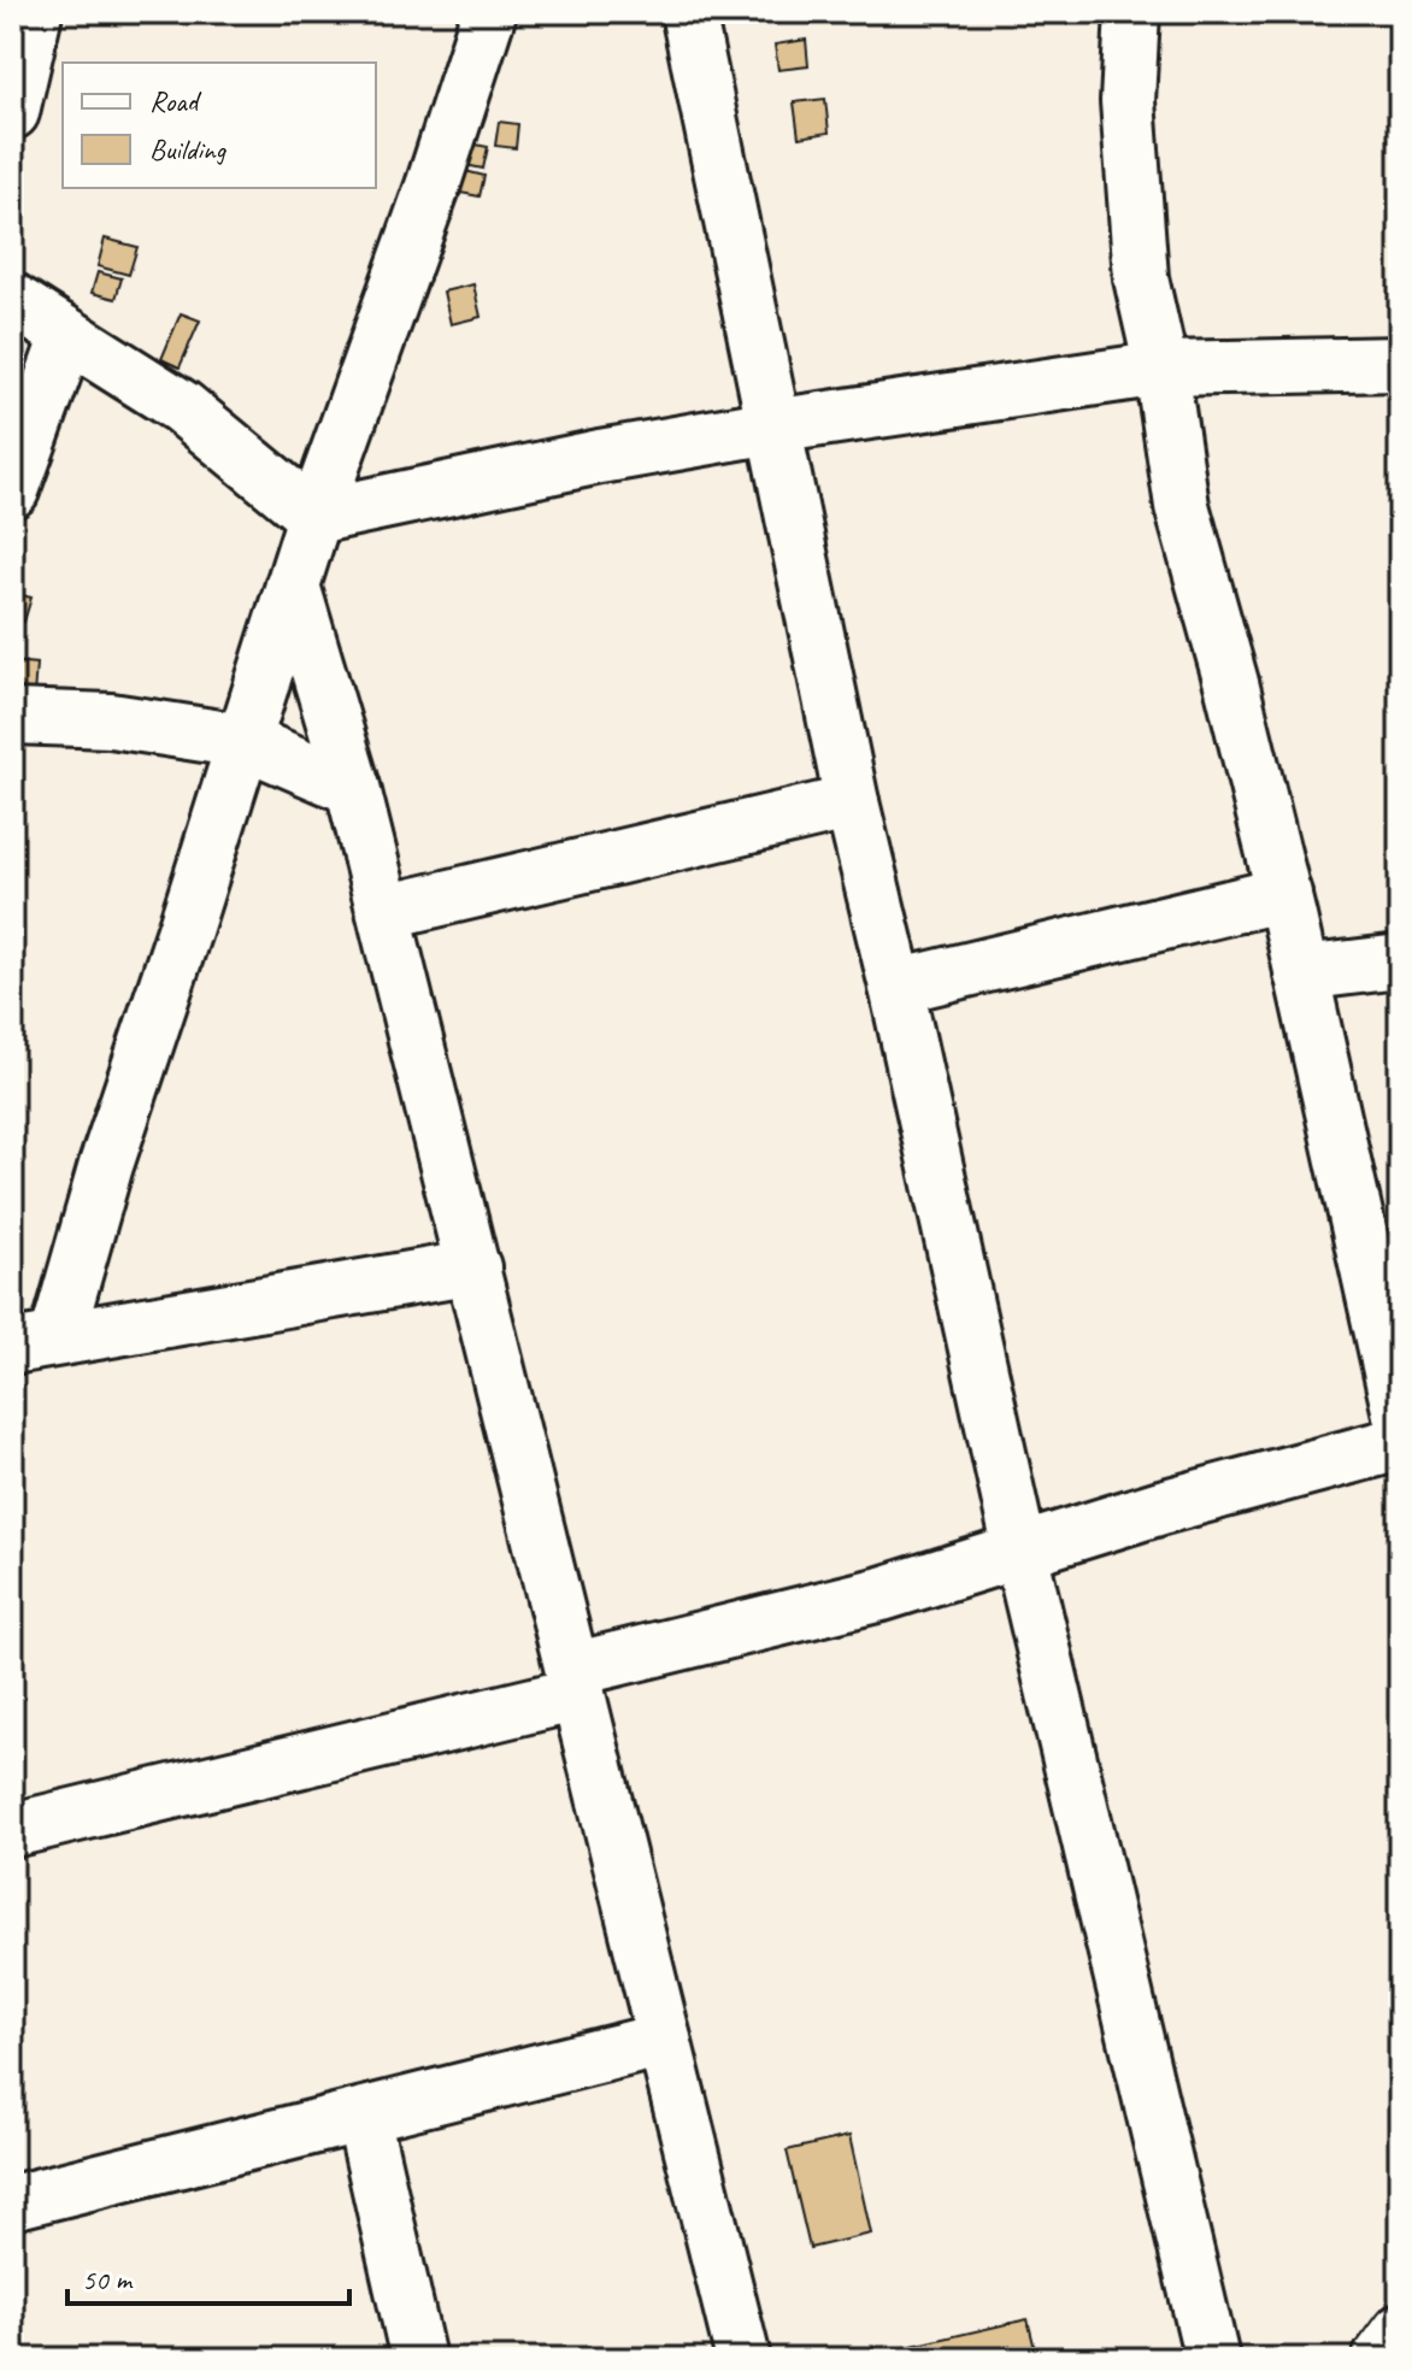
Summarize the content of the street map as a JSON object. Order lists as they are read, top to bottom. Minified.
{"legend":["Road","Building"],"scale_bar":"50 m"}
